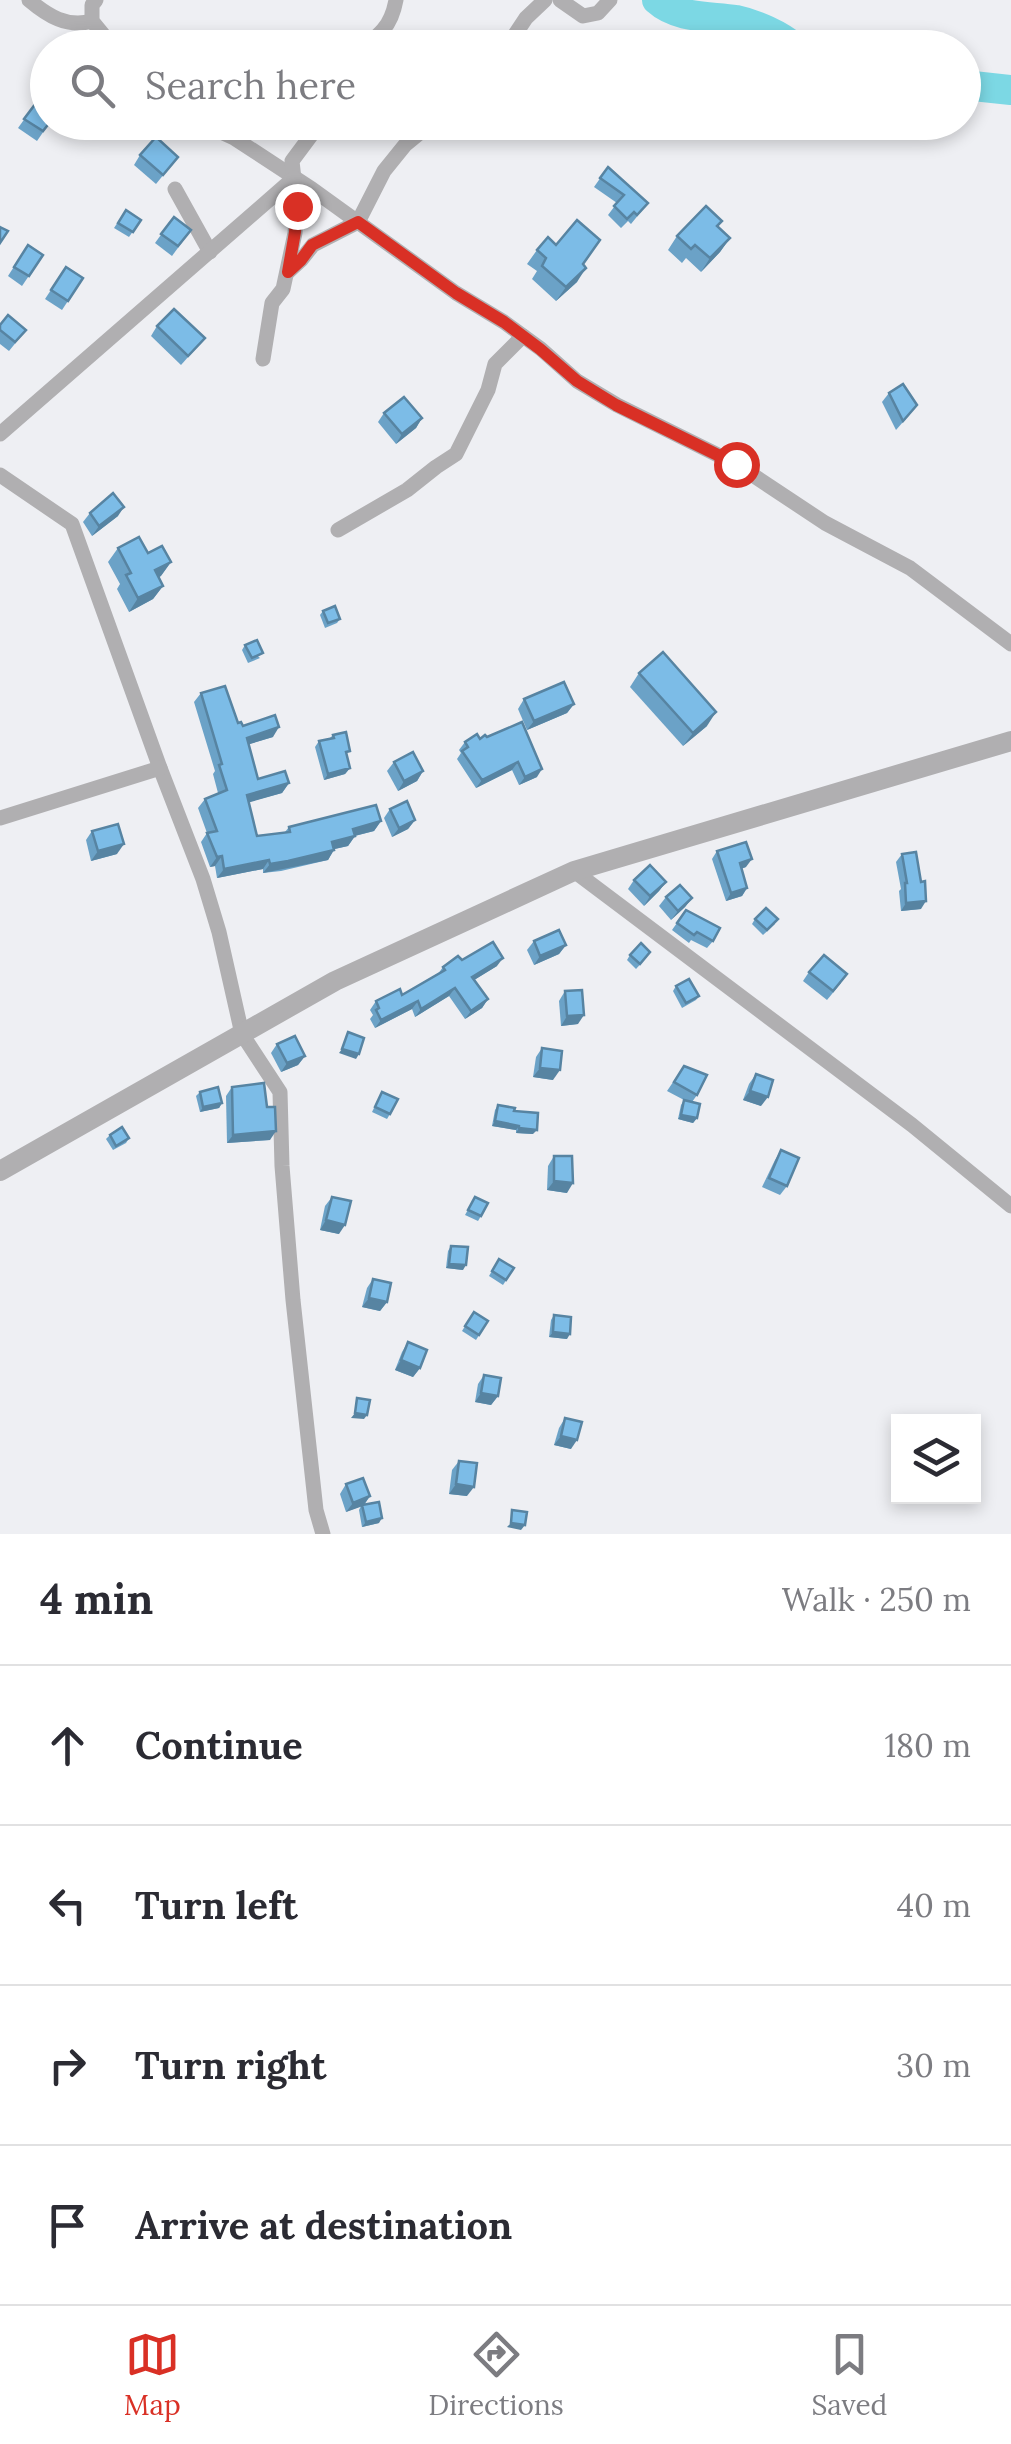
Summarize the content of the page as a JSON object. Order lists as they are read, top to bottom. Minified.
{"page":{"search":"Search here","heading":["4 min","Walk · 250 m"],"list":[["Continue","180 m"],["Turn left","40 m"],["Turn right","30 m"],"Arrive at destination"],"nav":["Map","Directions","Saved"]}}
